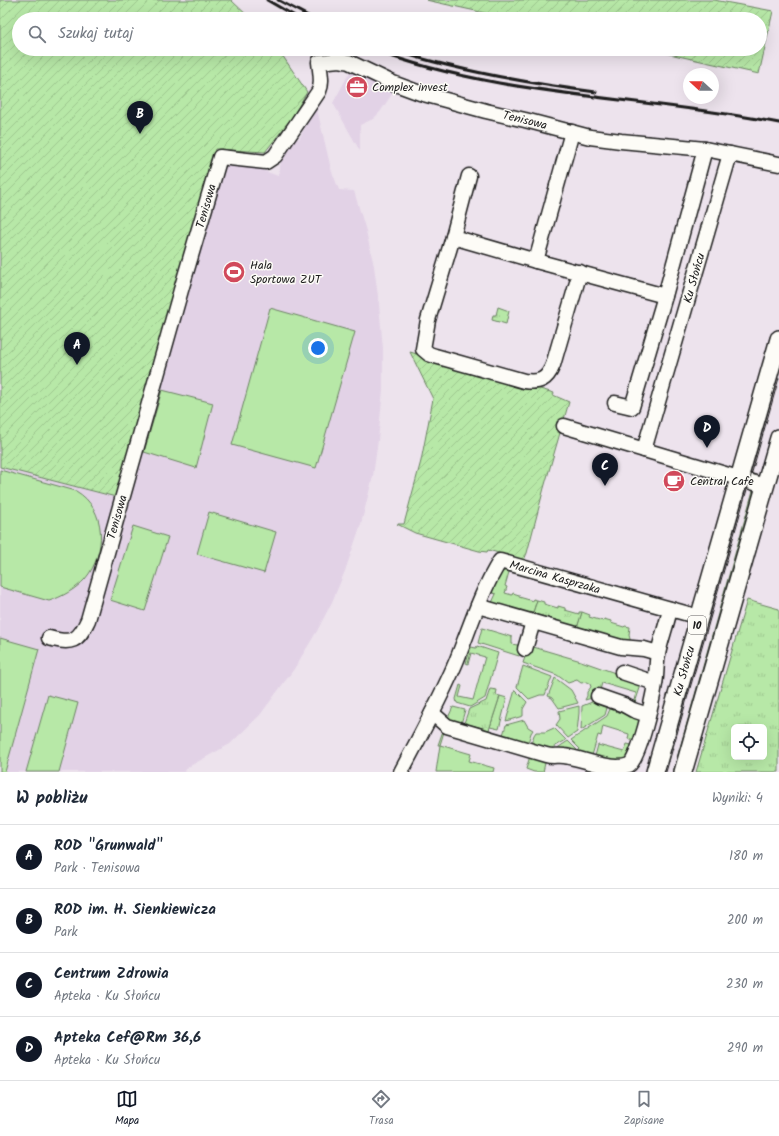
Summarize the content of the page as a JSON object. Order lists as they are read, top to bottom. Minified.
{"streets":{"main road":["Ku Słońcu","10"],"street":["Tenisowa","Marcina Kasprzaka"]},"crossings":[["Tenisowa","Ku Słońcu"],["Ku Słońcu","Marcina Kasprzaka"]],"places":{"office":["Complex invest"],"sports":["Hala Sportowa ZUT"],"cafe":["Central Cafe"]},"north":"left","page":{"search":"Szukaj tutaj","pins":["B","A","D","C"],"heading":["W pobliżu","Wyniki: 4"],"list":[{"mark":"A","name":"ROD \"Grunwald\"","note":"Park · Tenisowa","value":"180 m"},{"mark":"B","name":"ROD im. H. Sienkiewicza","note":"Park","value":"200 m"},{"mark":"C","name":"Centrum Zdrowia","note":"Apteka · Ku Słońcu","value":"230 m"},{"mark":"D","name":"Apteka Cef@Rm 36,6","note":"Apteka · Ku Słońcu","value":"290 m"}],"nav":["Mapa","Trasa","Zapisane"]}}
